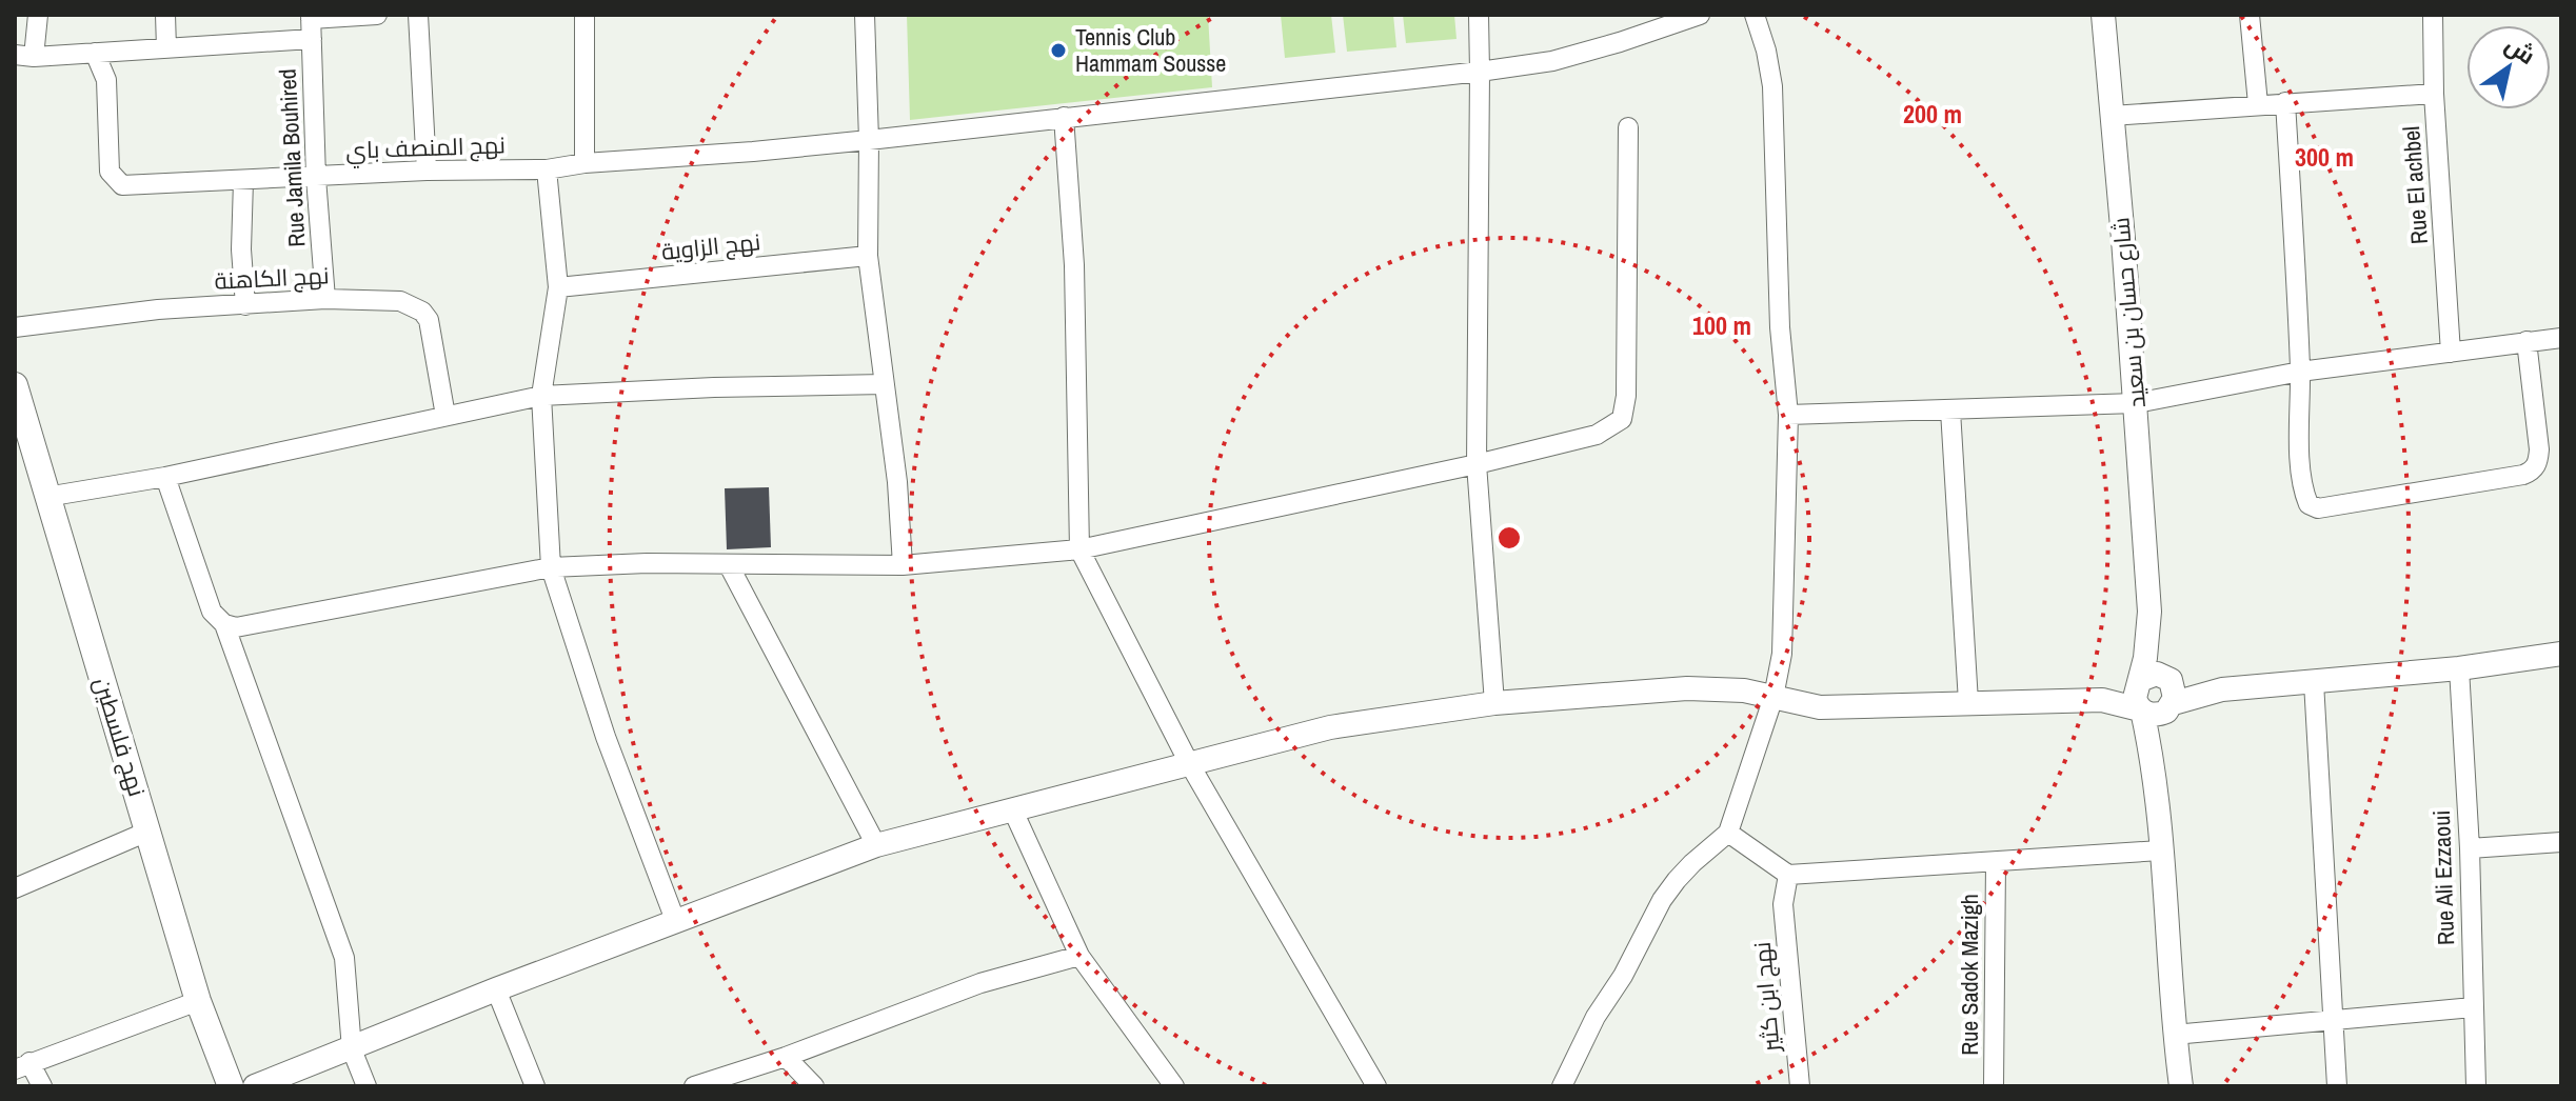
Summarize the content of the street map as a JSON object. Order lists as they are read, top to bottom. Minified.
{"streets":{"main road":["نهج فلسطين"],"street":["نهج المنصف باي","Rue Jamila Bouhired","Rue El achbel","نهج الزاوية","نهج الكاهنة","شارع حسان بن سعيد","Rue Ali Ezzaoui","Rue Sadok Mazigh","نهج ابن كثير"]},"crossings":[["نهج المنصف باي","Rue Jamila Bouhired"],["Rue Jamila Bouhired","نهج الكاهنة"]],"places":["Tennis Club Hammam Sousse"],"north":"top right","rings":["200 m","300 m","100 m"]}
